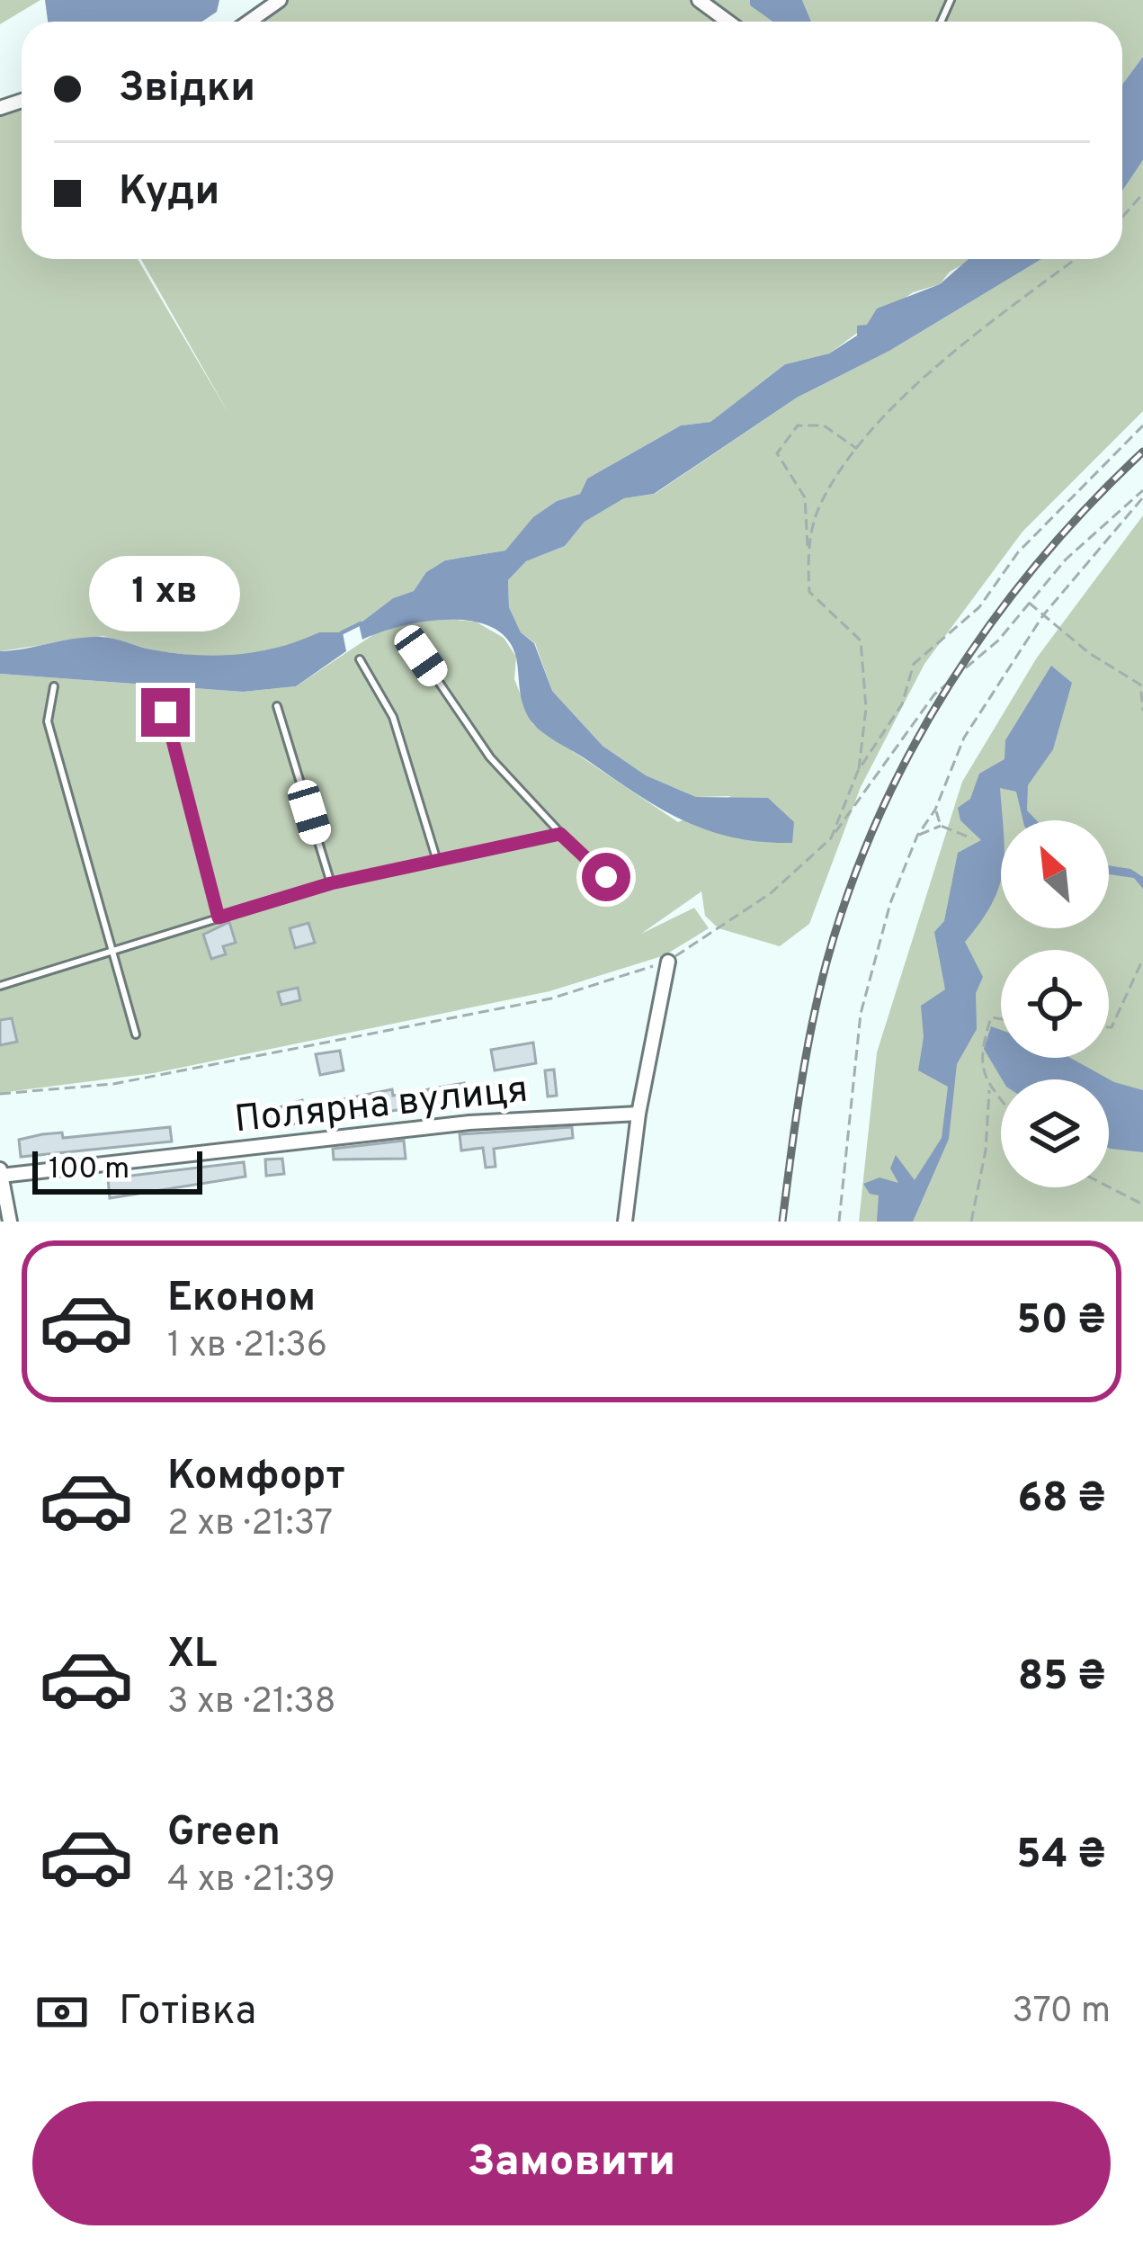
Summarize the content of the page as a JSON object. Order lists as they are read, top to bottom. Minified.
{"streets":{"street":["Полярна вулиця"]},"scale_bar":"100 m","north":"top left","page":{"banner":["Звідки","Куди"],"bubble":"1 хв","scale":"100 m","list":[{"name":"Економ","note":"1 хв · 21:36","value":"50 ₴"},{"name":"Комфорт","note":"2 хв · 21:37","value":"68 ₴"},{"name":"XL","note":"3 хв · 21:38","value":"85 ₴"},{"name":"Green","note":"4 хв · 21:39","value":"54 ₴"}],"pay":["Готівка","370 m"],"buttons":"Замовити"}}
